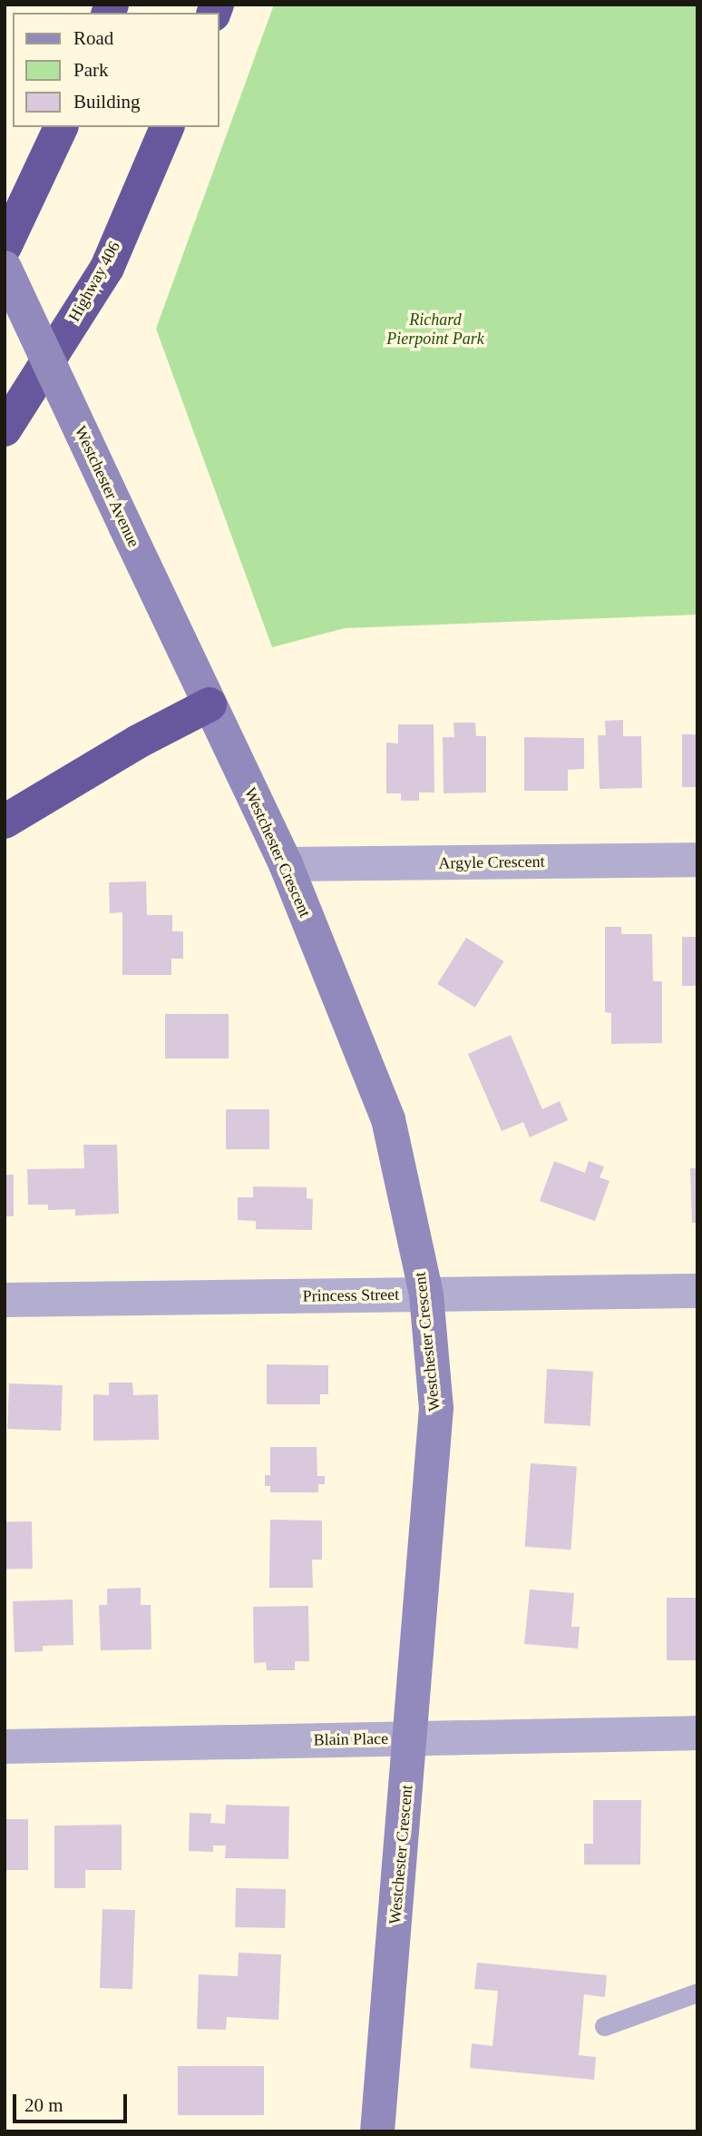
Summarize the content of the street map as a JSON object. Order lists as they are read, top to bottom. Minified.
{"streets":{"highway":["Highway 406"],"main road":["Westchester Avenue","Westchester Crescent"],"street":["Argyle Crescent","Princess Street","Blain Place"]},"crossings":[["Westchester Avenue","Westchester Crescent"],["Westchester Crescent","Argyle Crescent"],["Westchester Crescent","Princess Street"],["Westchester Crescent","Blain Place"]],"parks":["Richard Pierpoint Park"],"legend":["Road","Park","Building"],"scale_bar":"20 m"}
